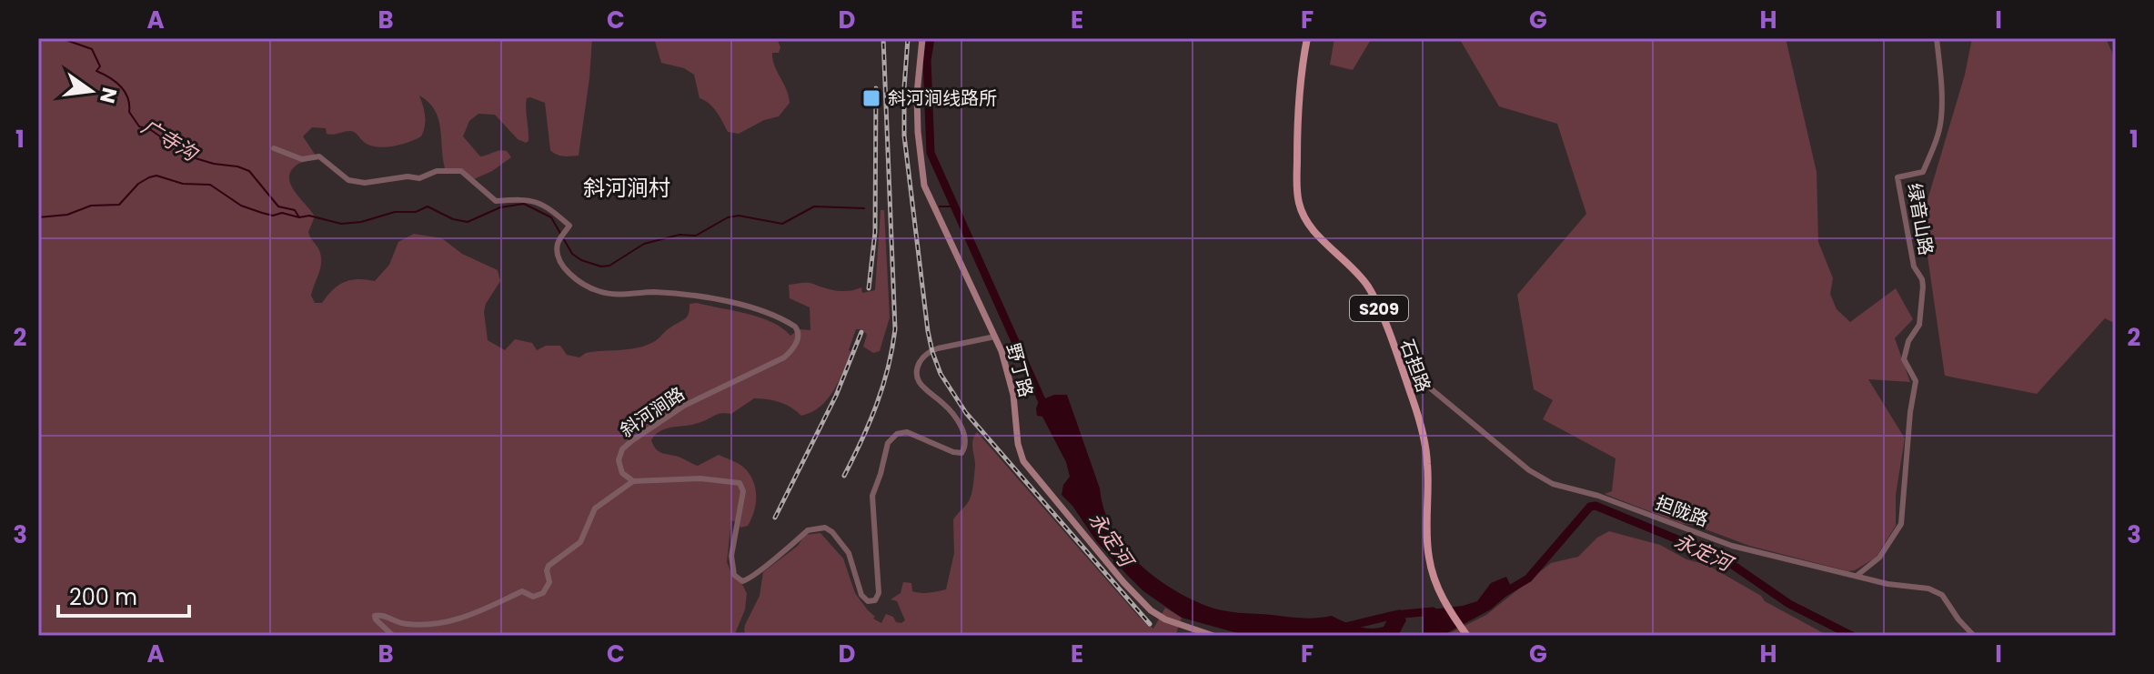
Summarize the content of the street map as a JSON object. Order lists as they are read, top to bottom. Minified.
{"streets":{"main road":["S209","石担路","野丁路"],"street":["绿音山路","斜河涧路","担陇路"]},"crossings":[["绿音山路","担陇路"],["石担路","担陇路"]],"districts":["斜河涧村"],"water":["广寺沟","永定河"],"places":{"transit":["斜河涧线路所"]},"scale_bar":"200 m","north":"right","grid":{"columns":["A","B","C","D","E","F","G","H","I"],"rows":["1","2","3"]}}
